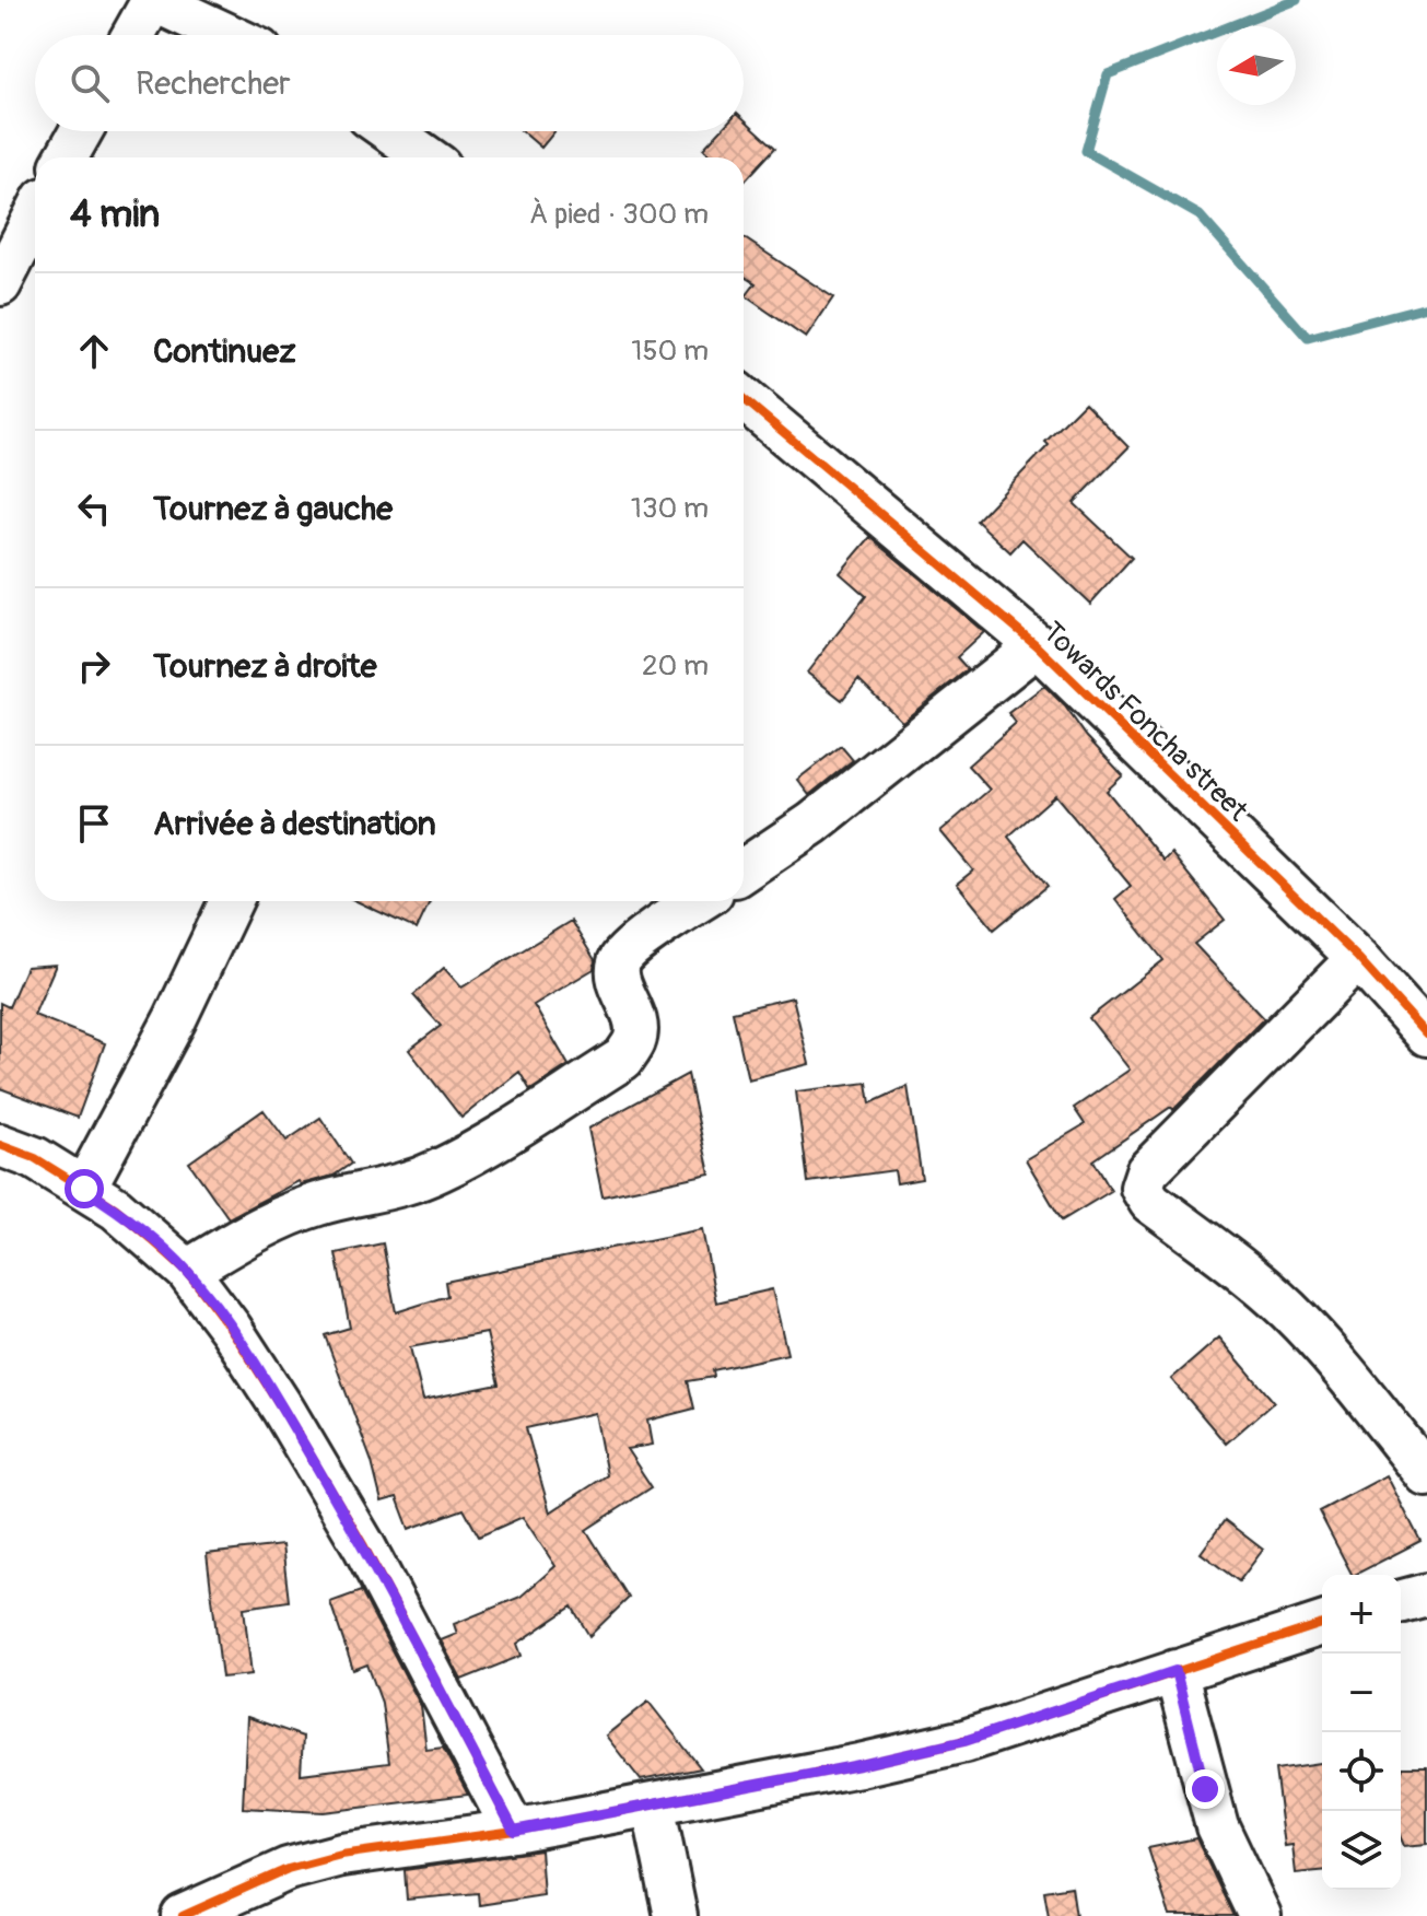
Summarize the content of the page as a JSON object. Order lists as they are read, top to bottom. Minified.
{"streets":{"street":["Towards Foncha street"]},"north":"left","page":{"search":"Rechercher","heading":["4 min","À pied · 300 m"],"list":[["Continuez","150 m"],["Tournez à gauche","130 m"],["Tournez à droite","20 m"],"Arrivée à destination"],"map_buttons":["+","−"]}}
